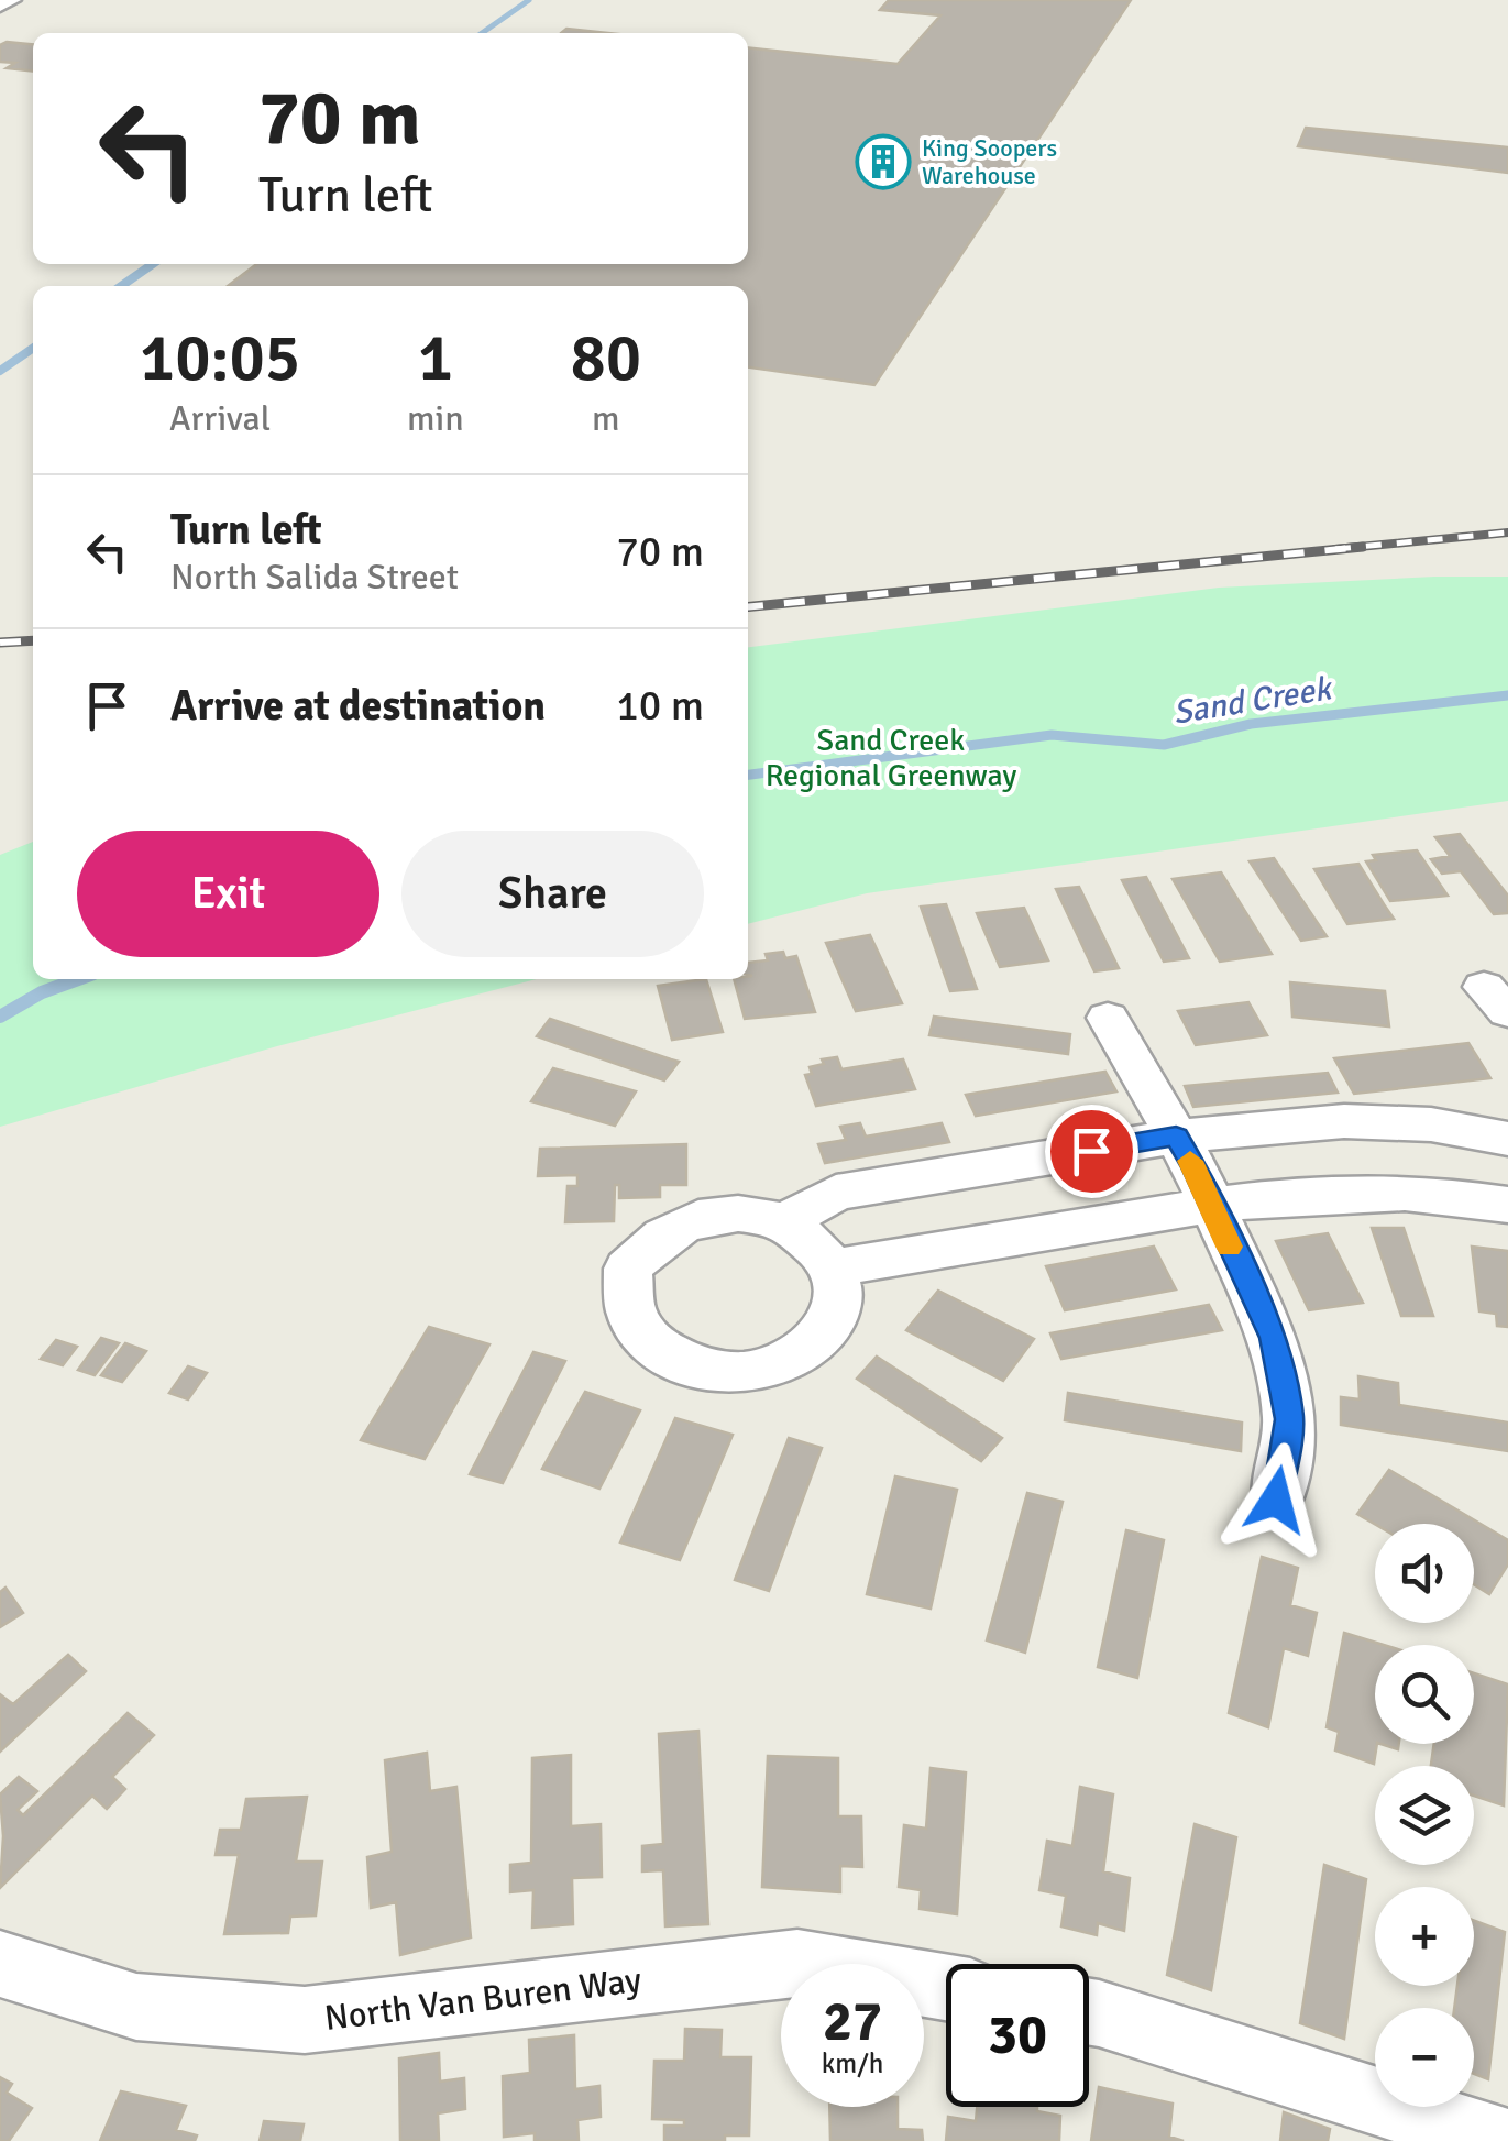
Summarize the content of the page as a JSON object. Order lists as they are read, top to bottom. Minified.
{"streets":{"street":["North Van Buren Way"]},"water":["Sand Creek"],"parks":["Sand Creek Regional Greenway"],"places":{"building":["King Soopers Warehouse"]},"page":{"turn":["70 m","Turn left"],"eta":["10:05","Arrival","1","min","80","m"],"list":[{"name":"Turn left","note":"North Salida Street","value":"70 m"},{"name":"Arrive at destination","value":"10 m"}],"buttons":["Exit","Share"],"map_buttons":["+","−"],"speed":"27 km/h","limit":"30"}}
